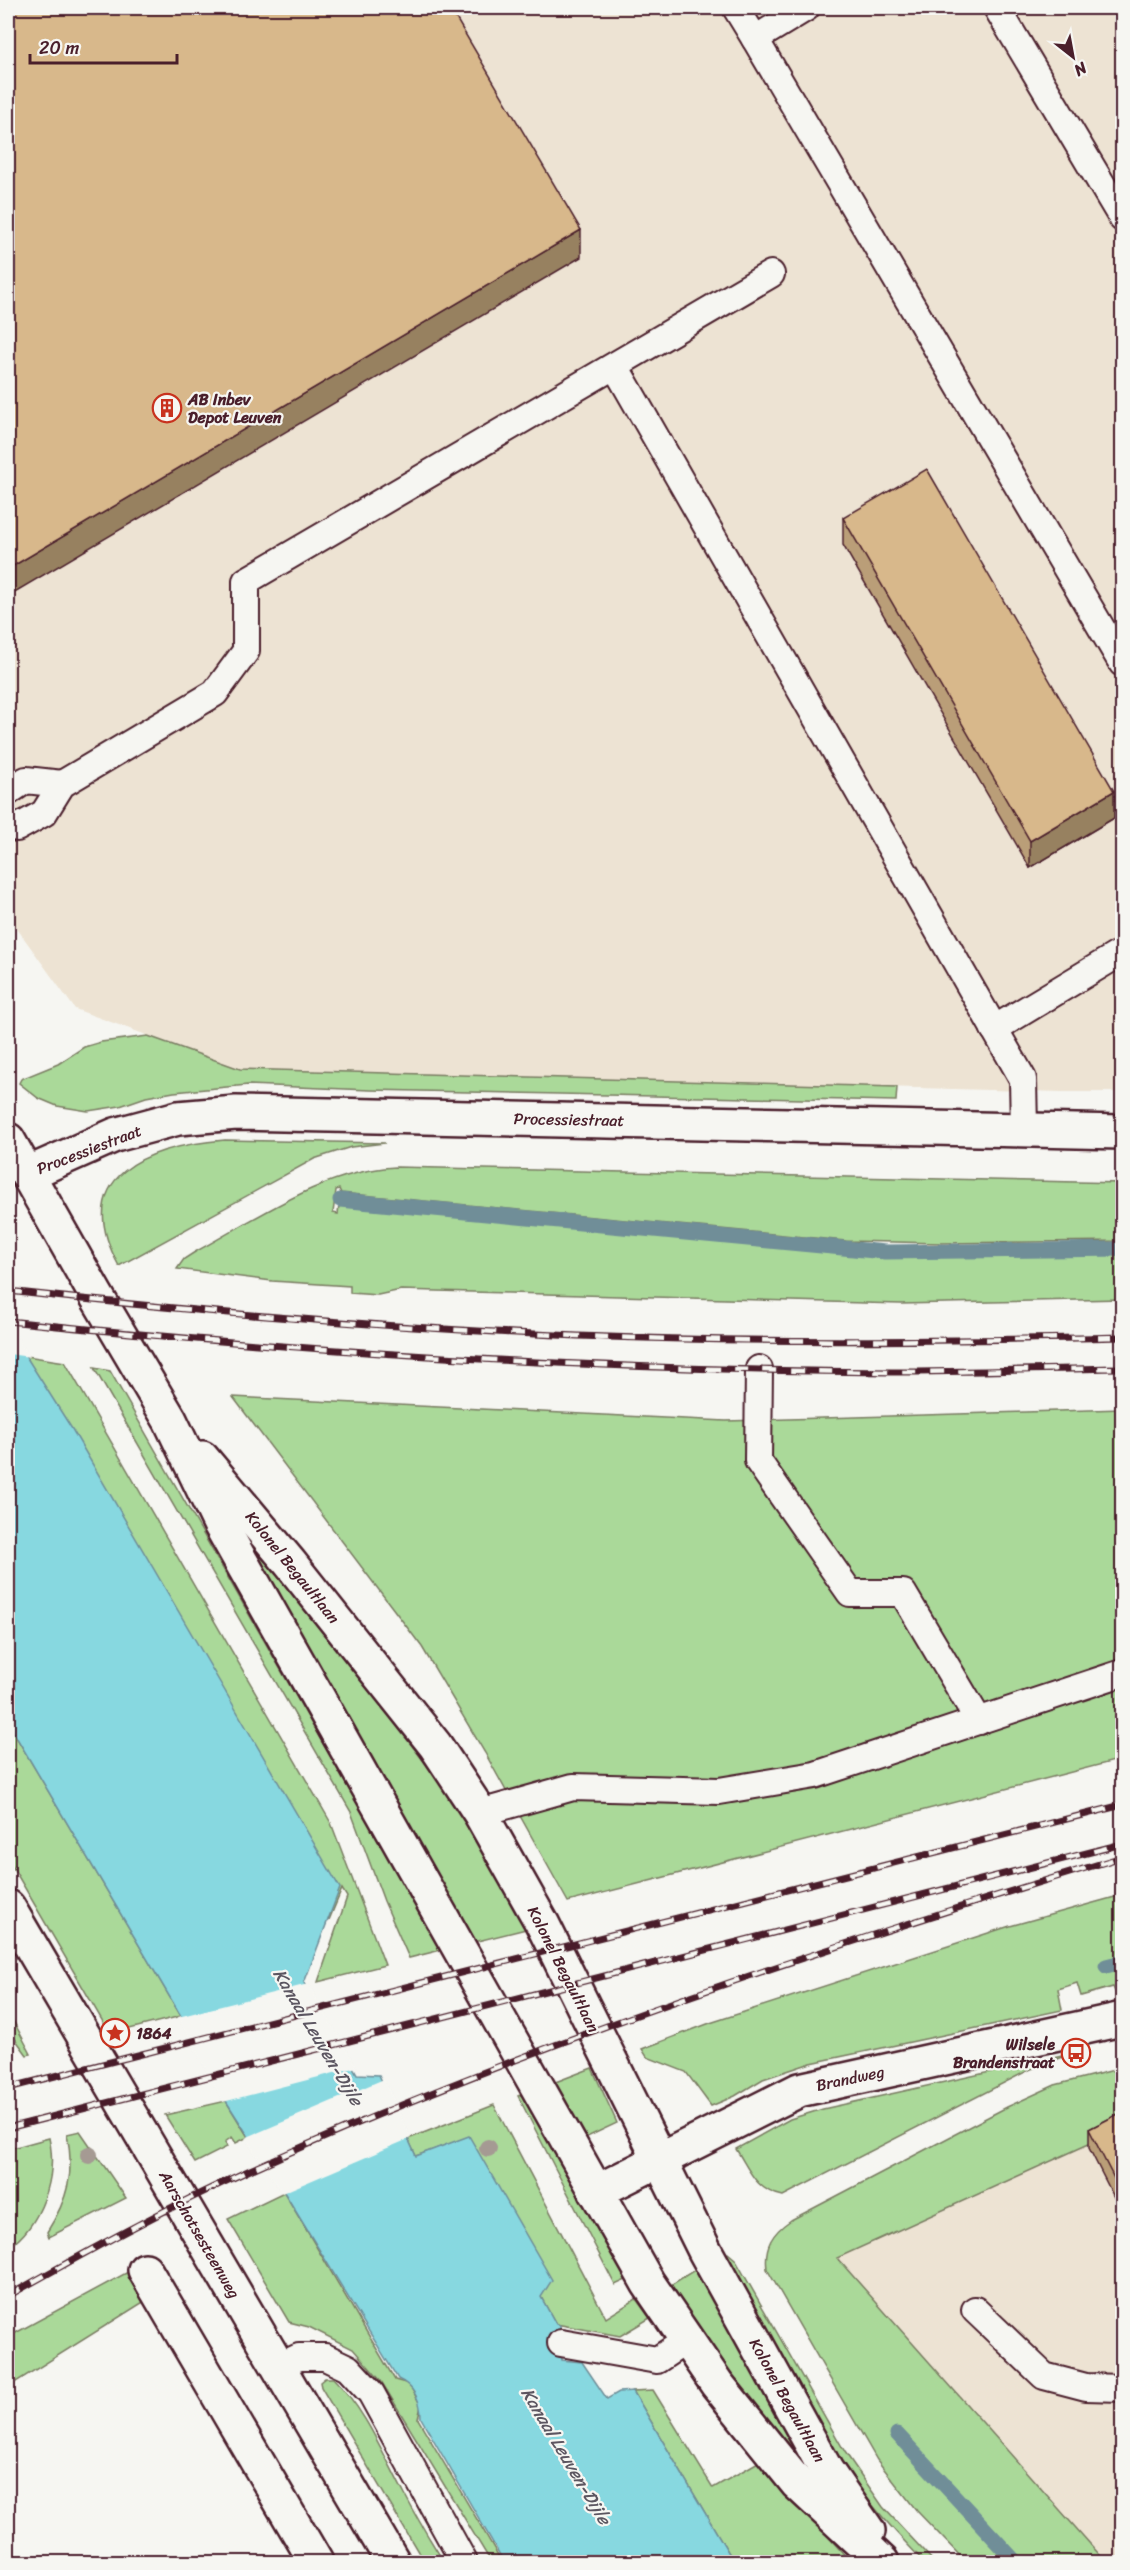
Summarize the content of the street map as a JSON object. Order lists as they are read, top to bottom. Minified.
{"streets":{"street":["Processiestraat","Kolonel Begaultlaan","Brandweg","Aarschotsesteenweg"]},"crossings":[["Processiestraat","Kolonel Begaultlaan"],["Kolonel Begaultlaan","Brandweg"]],"water":["Kanaal Leuven-Dijle"],"places":{"building":["AB Inbev Depot Leuven"],"place":["1864"],"bus stop":["Wilsele Brandenstraat"]},"scale_bar":"20 m","north":"bottom right"}
